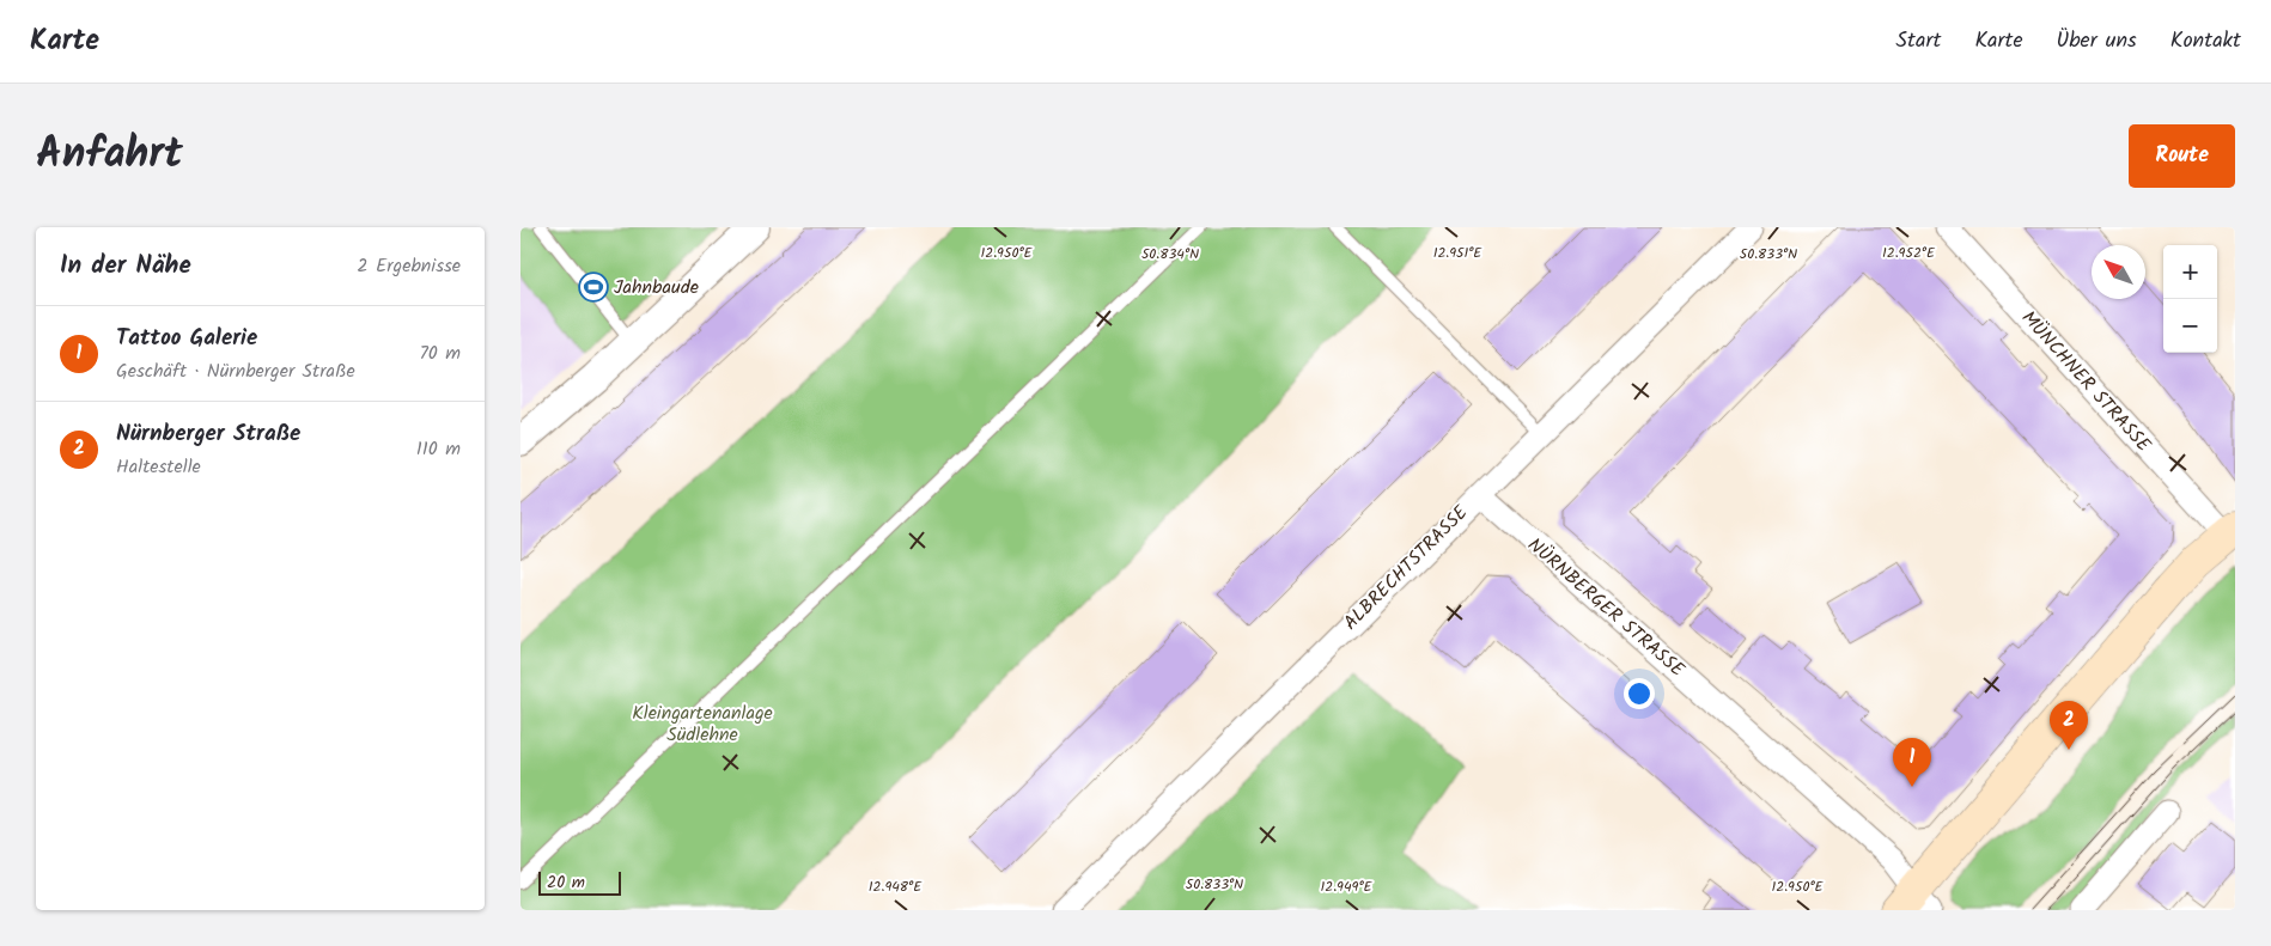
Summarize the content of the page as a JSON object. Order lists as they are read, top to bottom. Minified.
{"streets":{"street":["MÜNCHNER STRASSE","ALBRECHTSTRASSE","NÜRNBERGER STRASSE"]},"crossings":[["ALBRECHTSTRASSE","NÜRNBERGER STRASSE"]],"parks":["Kleingartenanlage Südlehne"],"places":{"sports":["Jahnbaude"]},"scale_bar":"20 m","north":"top left","page":{"header":"Karte","nav":["Start","Karte","Über uns","Kontakt"],"title":"Anfahrt","buttons":"Route","heading":["In der Nähe","2 Ergebnisse"],"map_buttons":["+","−"],"list":[{"mark":"1","name":"Tattoo Galerie","note":"Geschäft · Nürnberger Straße","value":"70 m"},{"mark":"2","name":"Nürnberger Straße","note":"Haltestelle","value":"110 m"}],"pins":["2","1"],"scale":"20 m"},"coordinates":["12.950°E","12.951°E","12.952°E","50.834°N","50.833°N","12.948°E","12.949°E"]}
